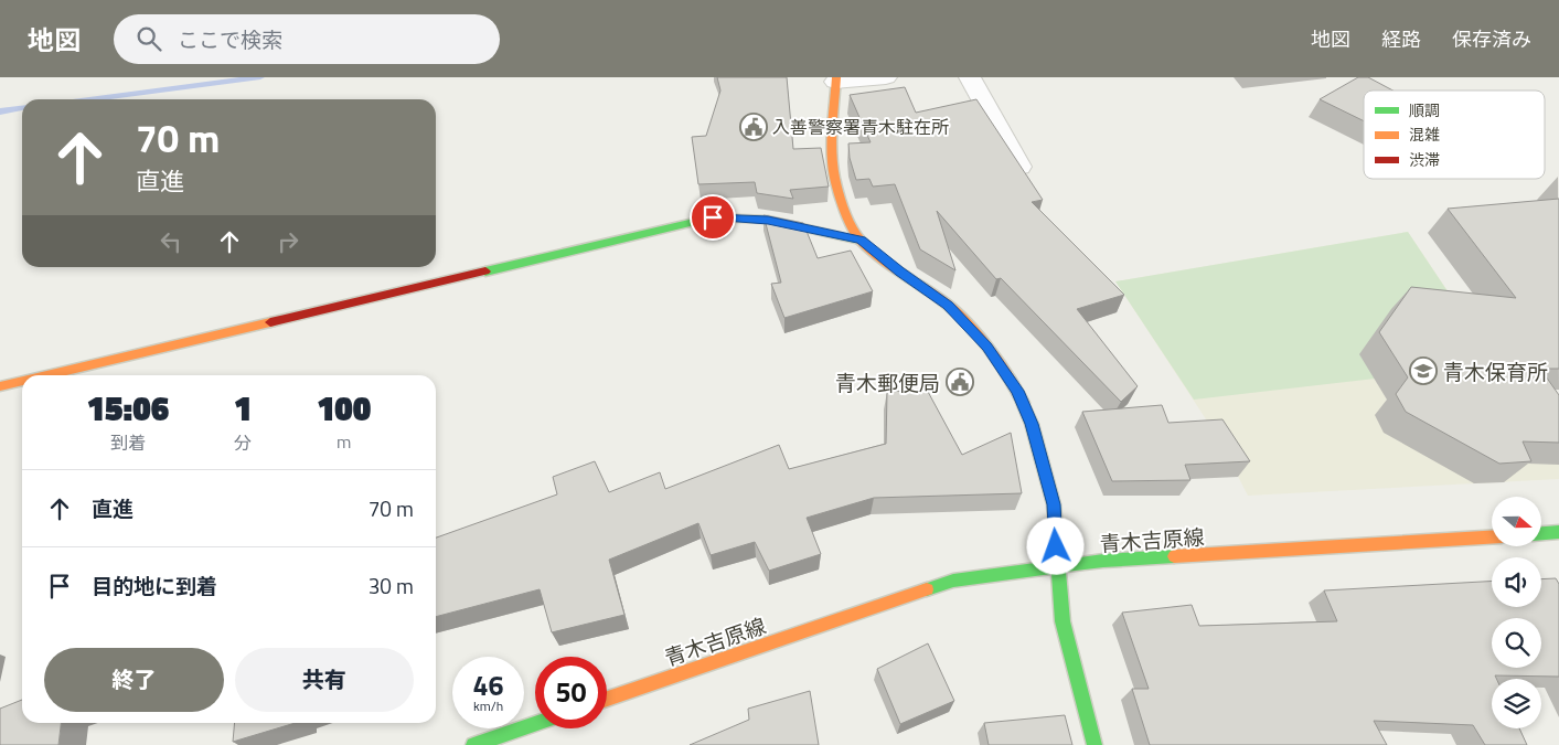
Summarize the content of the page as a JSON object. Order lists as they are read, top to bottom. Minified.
{"streets":{"main road":["青木吉原線"]},"places":{"public building":["入善警察署青木駐在所","青木郵便局"],"school or university":["青木保育所"]},"legend":["順調","混雑","渋滞"],"north":"right","page":{"header":"地図","search":"ここで検索","nav":["地図","経路","保存済み"],"turn":["70 m","直進"],"eta":["15:06","到着","1","分","100","m"],"list":[{"name":"直進","value":"70 m"},{"name":"目的地に到着","value":"30 m"}],"buttons":["終了","共有"],"speed":"46 km/h","limit":"50"}}
